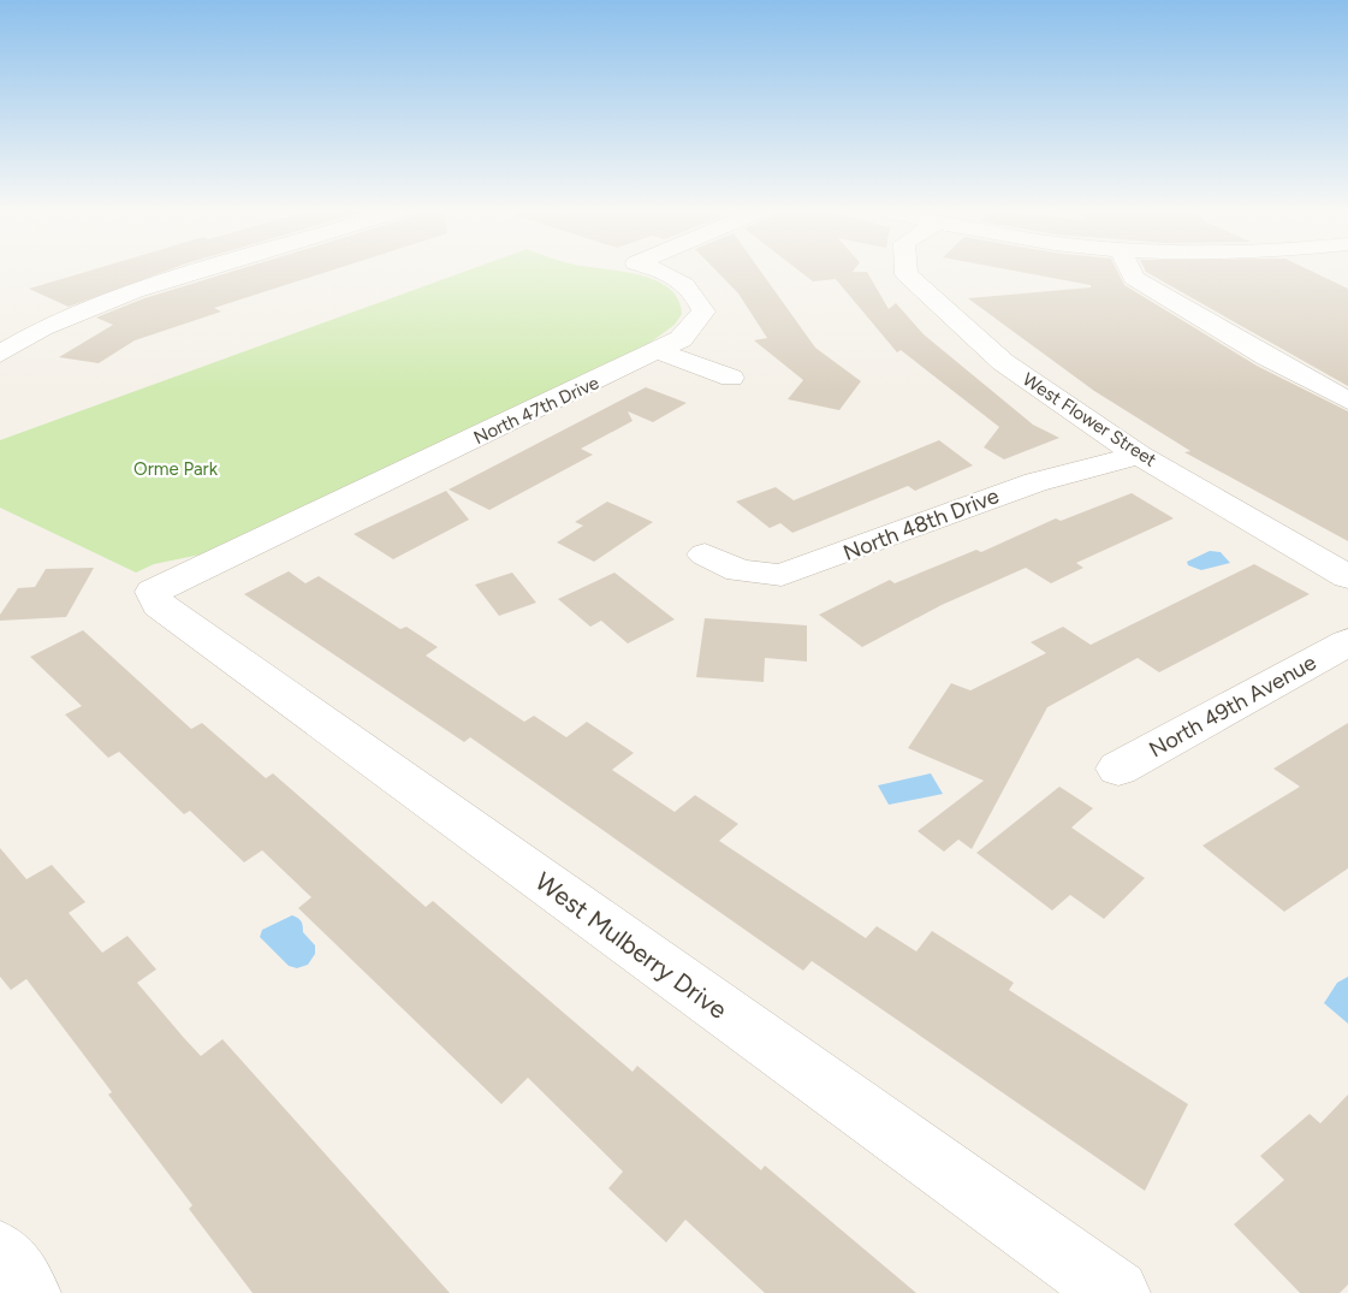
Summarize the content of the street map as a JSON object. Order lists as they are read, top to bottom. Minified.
{"streets":{"street":["North 47th Drive","West Flower Street","North 48th Drive","North 49th Avenue","West Mulberry Drive"]},"crossings":[["North 47th Drive","West Mulberry Drive"],["West Flower Street","North 48th Drive"]],"parks":["Orme Park"]}
